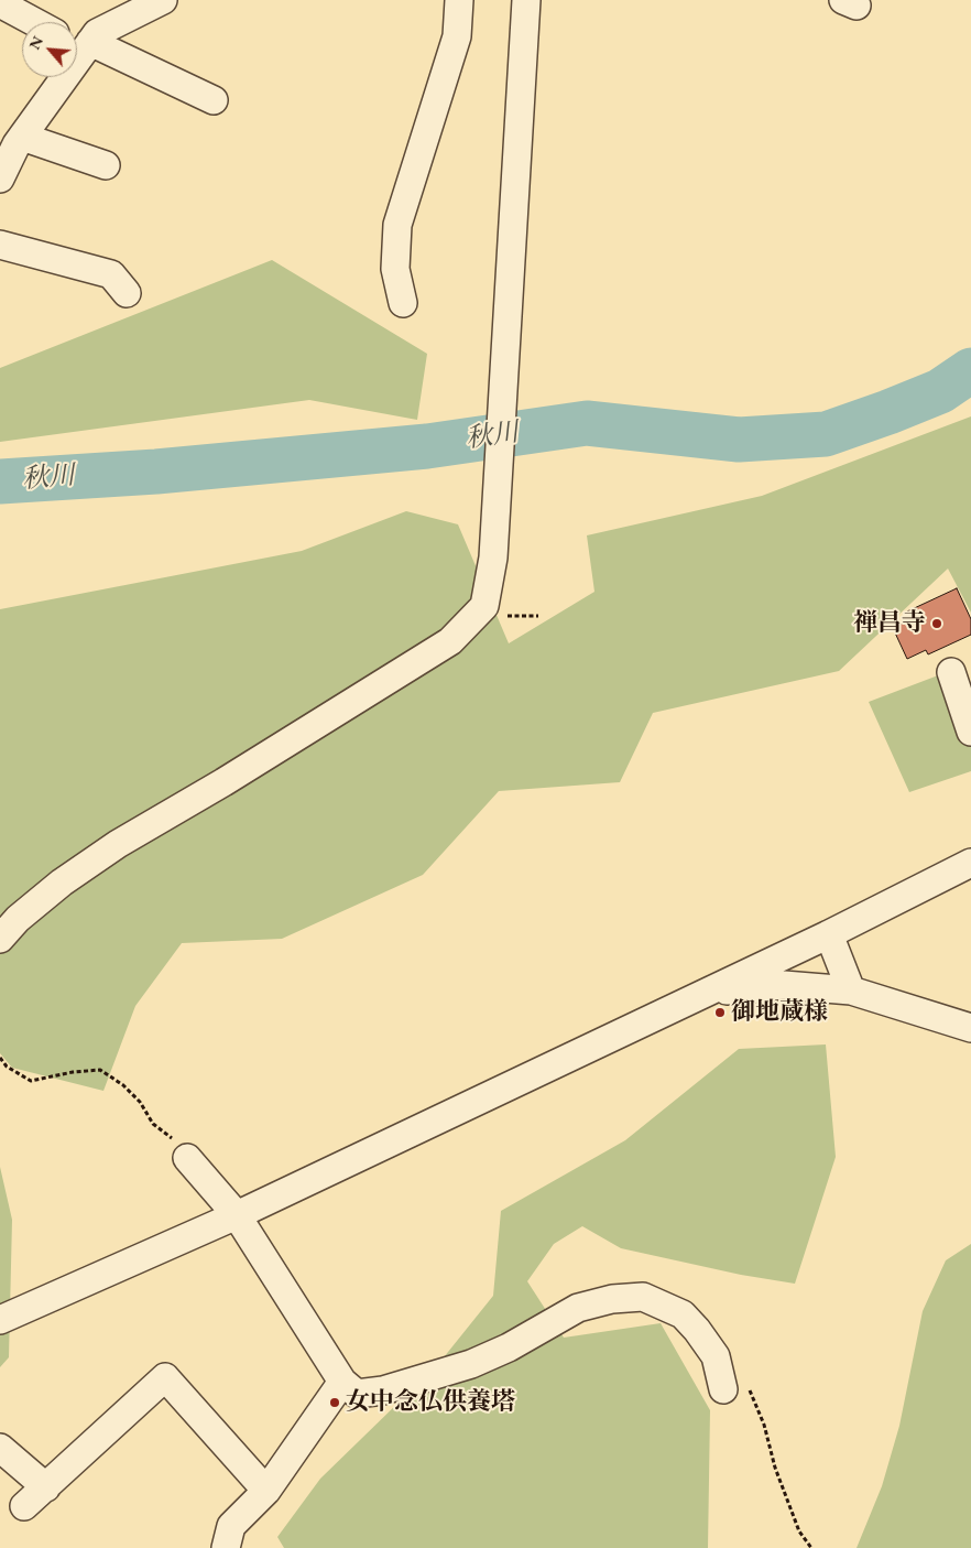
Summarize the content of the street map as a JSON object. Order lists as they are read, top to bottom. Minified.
{"water":["秋川"],"places":["禅昌寺","御地蔵様","女中念仏供養塔"],"north":"top left"}
